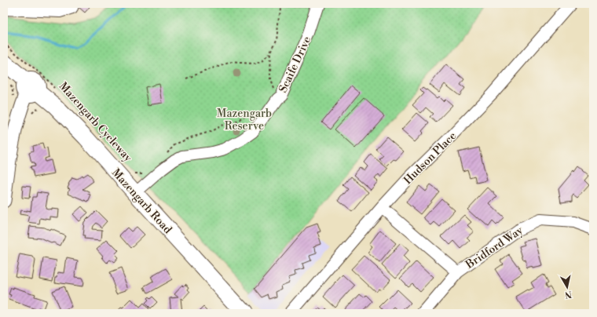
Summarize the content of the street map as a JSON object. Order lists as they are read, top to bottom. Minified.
{"streets":{"main road":["Mazengarb Road"],"street":["Scaife Drive","Hudson Place","Bridford Way"],"path":["Mazengarb Cycleway"]},"crossings":[["Scaife Drive","Mazengarb Road"],["Hudson Place","Bridford Way"]],"parks":["Mazengarb Reserve"],"north":"bottom"}
